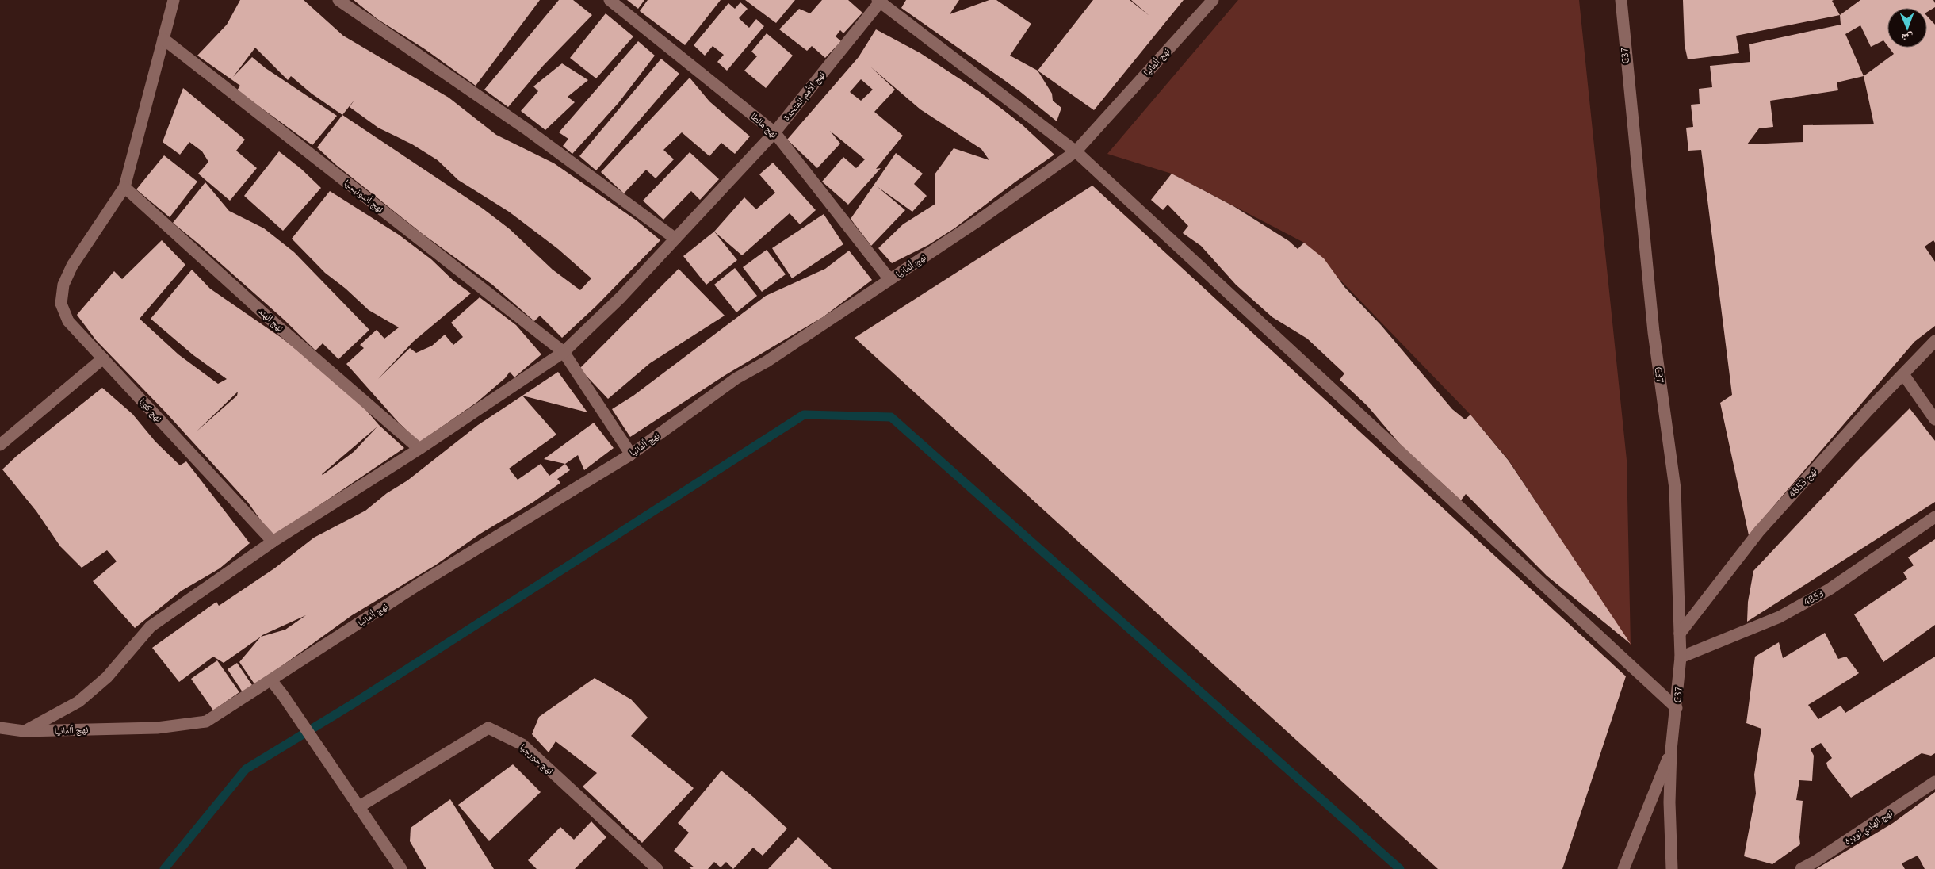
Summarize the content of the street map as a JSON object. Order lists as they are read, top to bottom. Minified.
{"streets":{"street":["C37","نهج ألمانيا","نهج الأمم المتحدة","نهج مالطا","نهج أندونيسيا","نهج الهند","نهج كوبا","نهج 4853","4853","نهج جورجيا","نهج الهادي نويرة"]},"crossings":[["C37","نهج 4853"],["C37","4853"],["نهج ألمانيا","نهج الأمم المتحدة"],["نهج ألمانيا","نهج مالطا"],["نهج ألمانيا","نهج أندونيسيا"],["نهج الأمم المتحدة","نهج مالطا"],["نهج الأمم المتحدة","نهج أندونيسيا"],["نهج الأمم المتحدة","نهج الهند"],["نهج الأمم المتحدة","نهج كوبا"],["نهج أندونيسيا","نهج كوبا"],["نهج الهند","نهج كوبا"]],"north":"bottom"}
